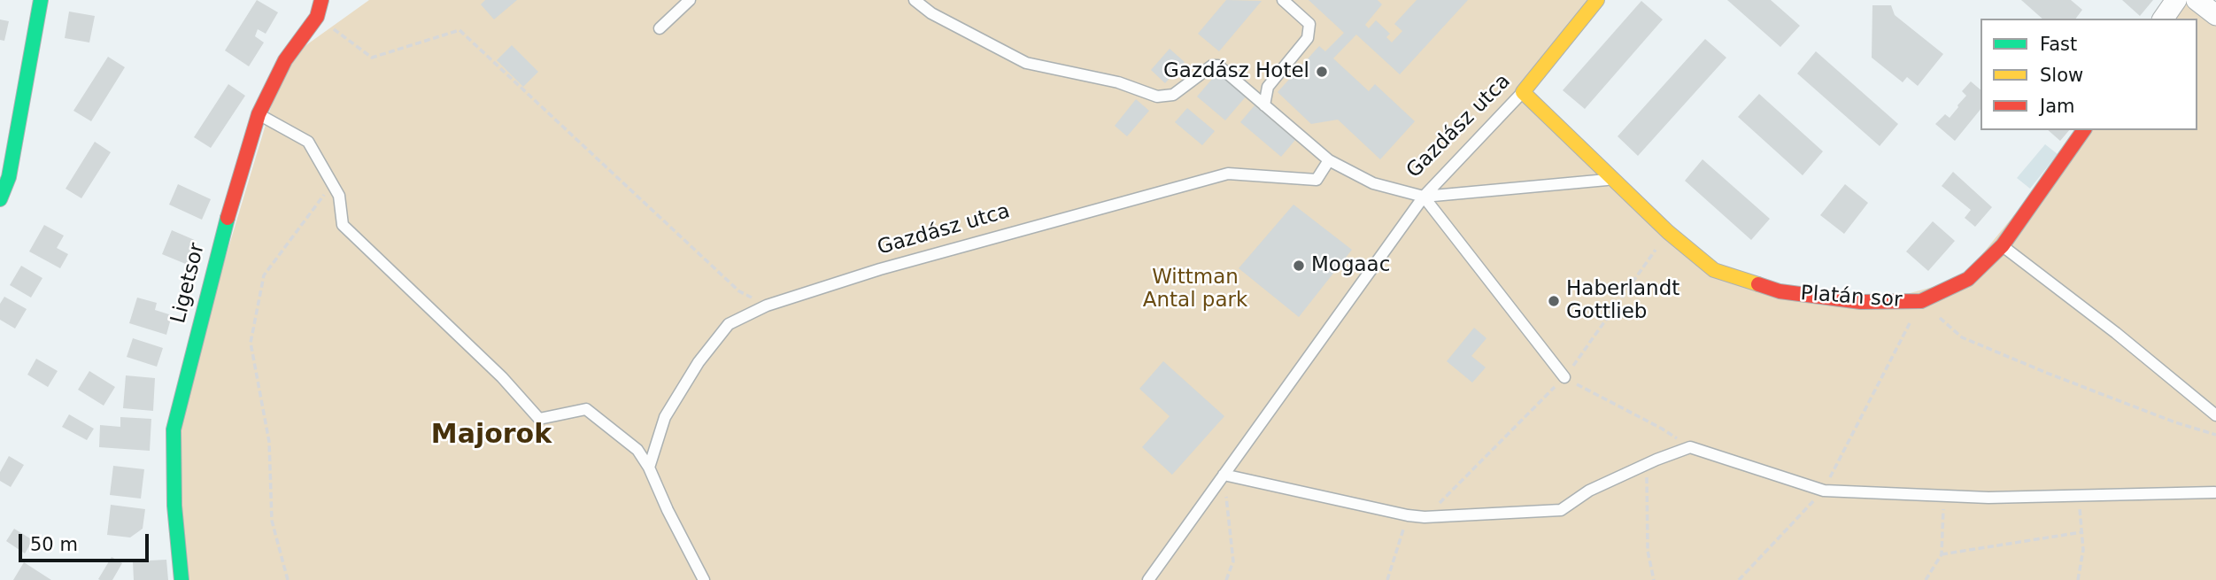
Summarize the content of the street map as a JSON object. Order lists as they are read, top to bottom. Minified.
{"streets":{"street":["Gazdász utca","Ligetsor","Platán sor"]},"crossings":[["Gazdász utca","Platán sor"]],"districts":["Majorok"],"parks":["Wittman Antal park"],"places":["Gazdász Hotel","Mogaac","Haberlandt Gottlieb"],"legend":["Fast","Slow","Jam"],"scale_bar":"50 m"}
